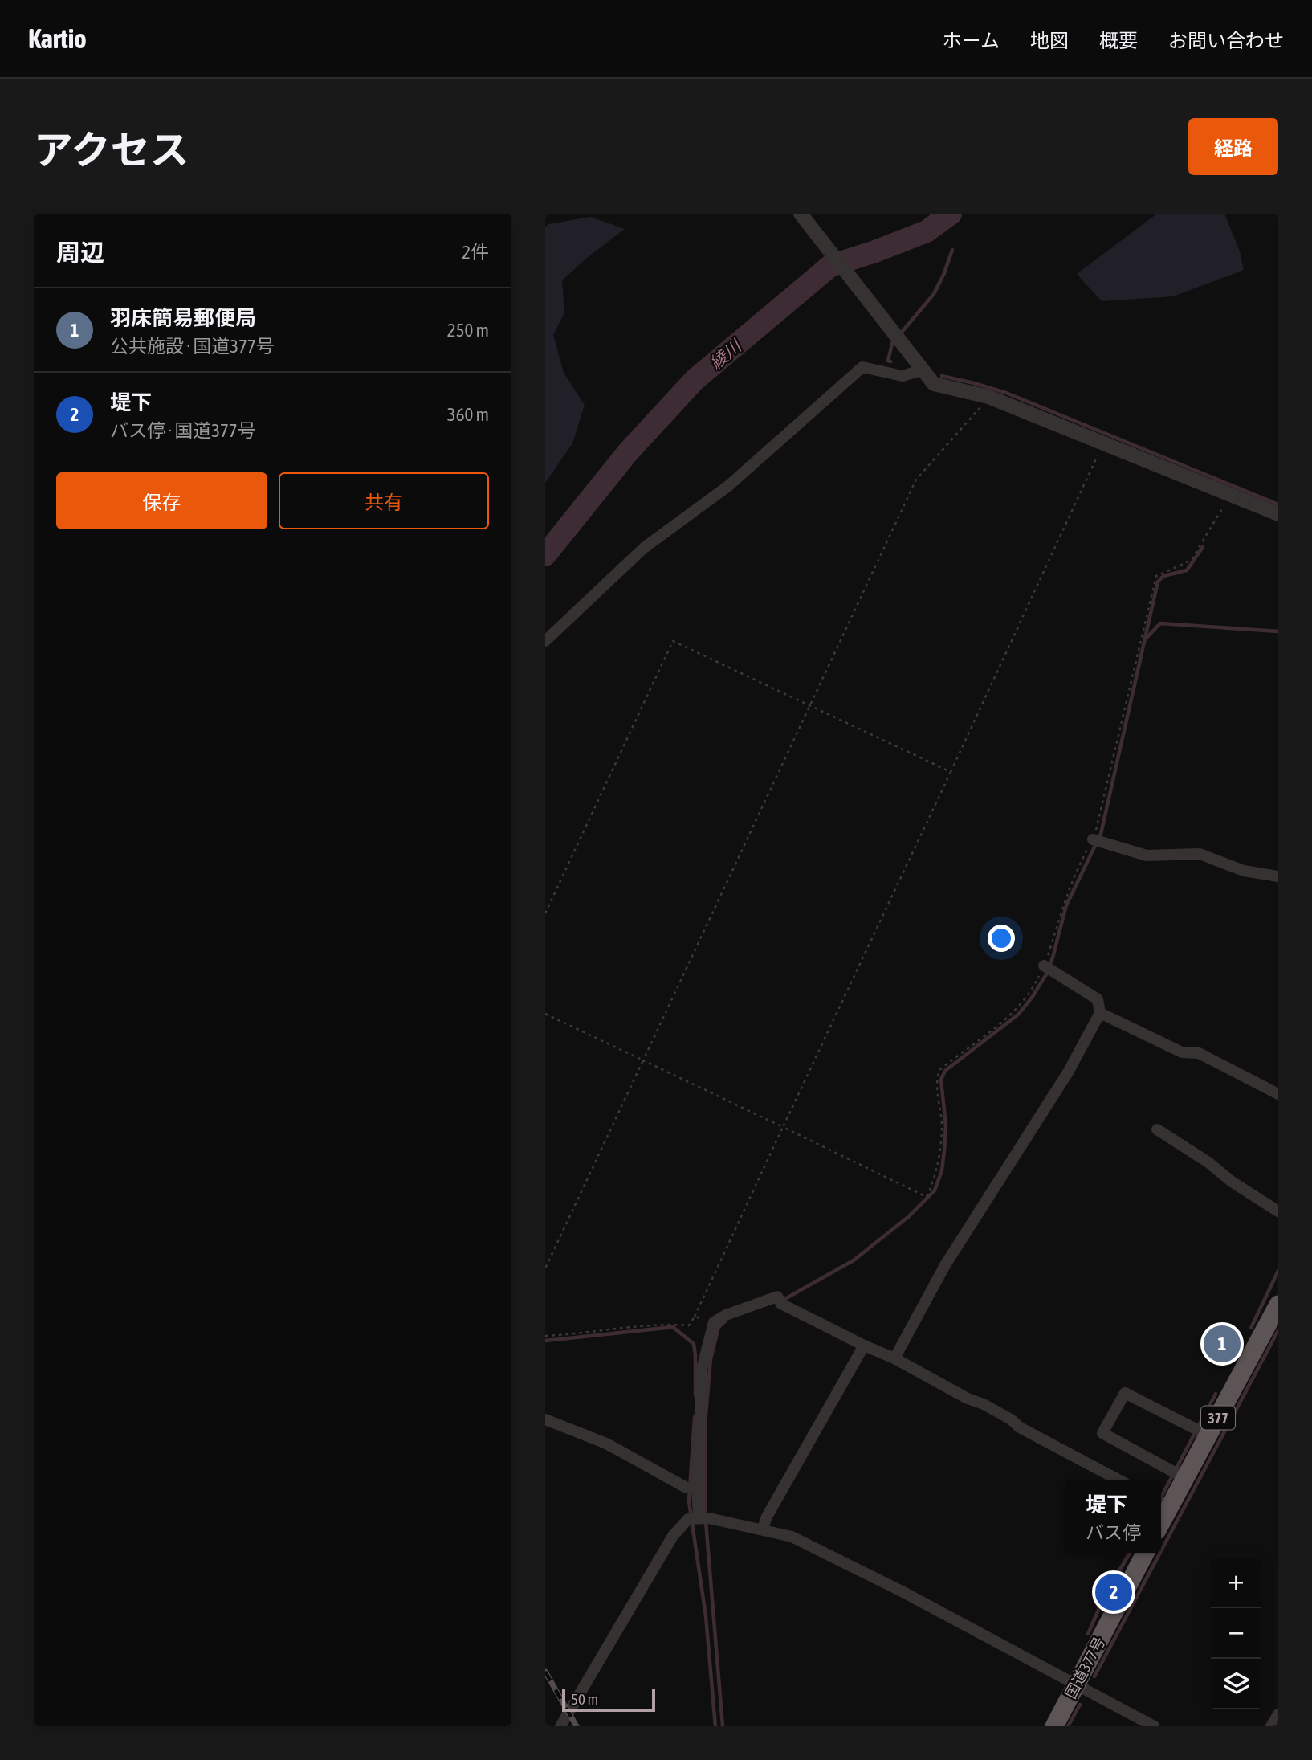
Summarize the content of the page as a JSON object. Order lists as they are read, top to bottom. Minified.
{"streets":{"highway":["377","国道377号"]},"water":["綾川"],"scale_bar":"50 m","page":{"header":"Kartio","nav":["ホーム","地図","概要","お問い合わせ"],"title":"アクセス","buttons":["経路",["保存","共有"]],"heading":["周辺","2件"],"list":[{"mark":"1","name":"羽床簡易郵便局","note":"公共施設 · 国道377号","value":"250 m"},{"mark":"2","name":"堤下","note":"バス停 · 国道377号","value":"360 m"}],"pins":["1","2"],"popup":["堤下","バス停"],"map_buttons":["+","−"],"scale":"50 m"}}
